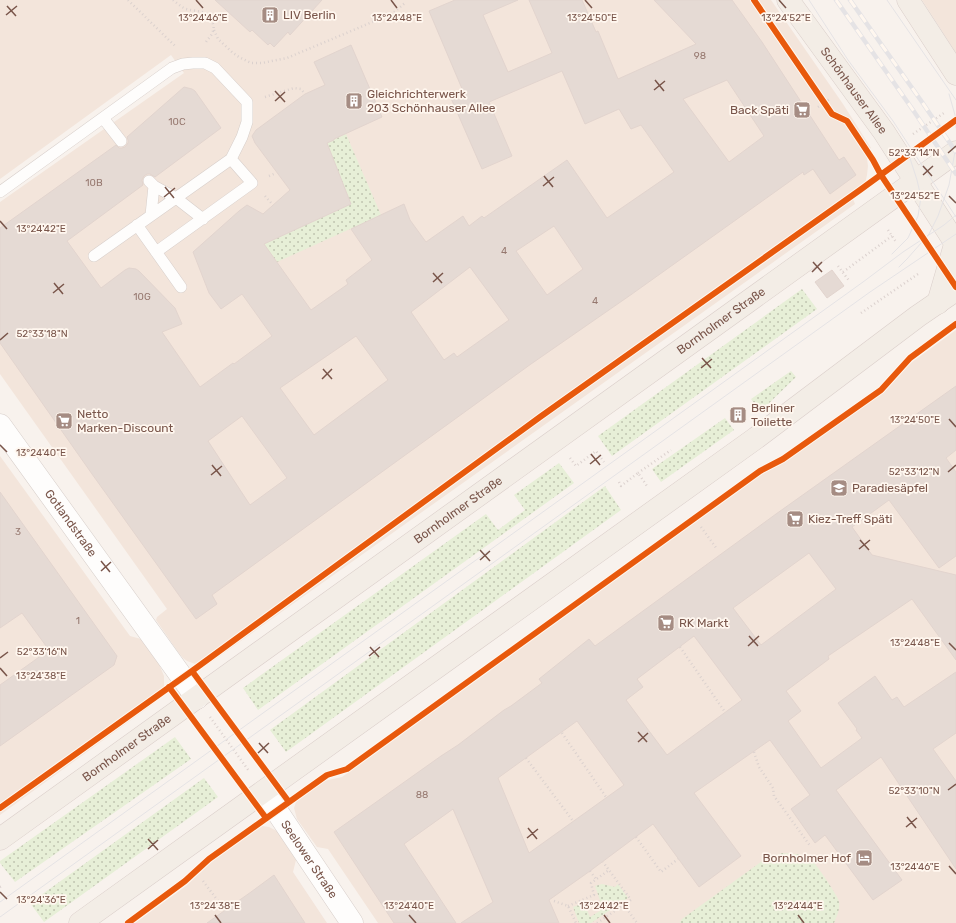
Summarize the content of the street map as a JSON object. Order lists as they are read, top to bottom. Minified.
{"streets":{"main road":["Schönhauser Allee","Bornholmer Straße"],"street":["Gotlandstraße","Seelower Straße"]},"crossings":[["Schönhauser Allee","Bornholmer Straße"],["Bornholmer Straße","Gotlandstraße"]],"places":{"building":["LIV Berlin","Gleichrichterwerk 203 Schönhauser Allee","Berliner Toilette"],"supermarket":["Back Späti","Netto Marken-Discount","Kiez-Treff Späti","RK Markt"],"school or university":["Paradiesäpfel"],"hotel":["Bornholmer Hof"]},"house_numbers":["98","10C","10B","4","10G","4","3","1","88"],"coordinates":["13°24'46\"E","13°24'52\"E","13°24'48\"E","13°24'50\"E","52°33'14\"N","13°24'42\"E","52°33'18\"N","13°24'40\"E","52°33'12\"N","52°33'16\"N","13°24'38\"E","52°33'10\"N","13°24'36\"E","13°24'44\"E"]}
